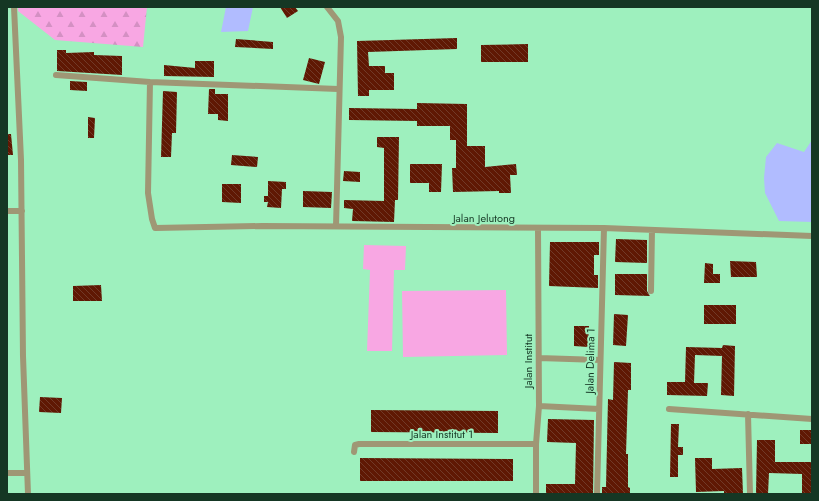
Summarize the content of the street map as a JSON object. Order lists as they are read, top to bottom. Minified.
{"streets":{"street":["Jalan Jelutong","Jalan Institut","Jalan Delima 1","Jalan Institut 1"]},"crossings":[["Jalan Jelutong","Jalan Institut"],["Jalan Jelutong","Jalan Delima 1"],["Jalan Institut","Jalan Institut 1"]]}
